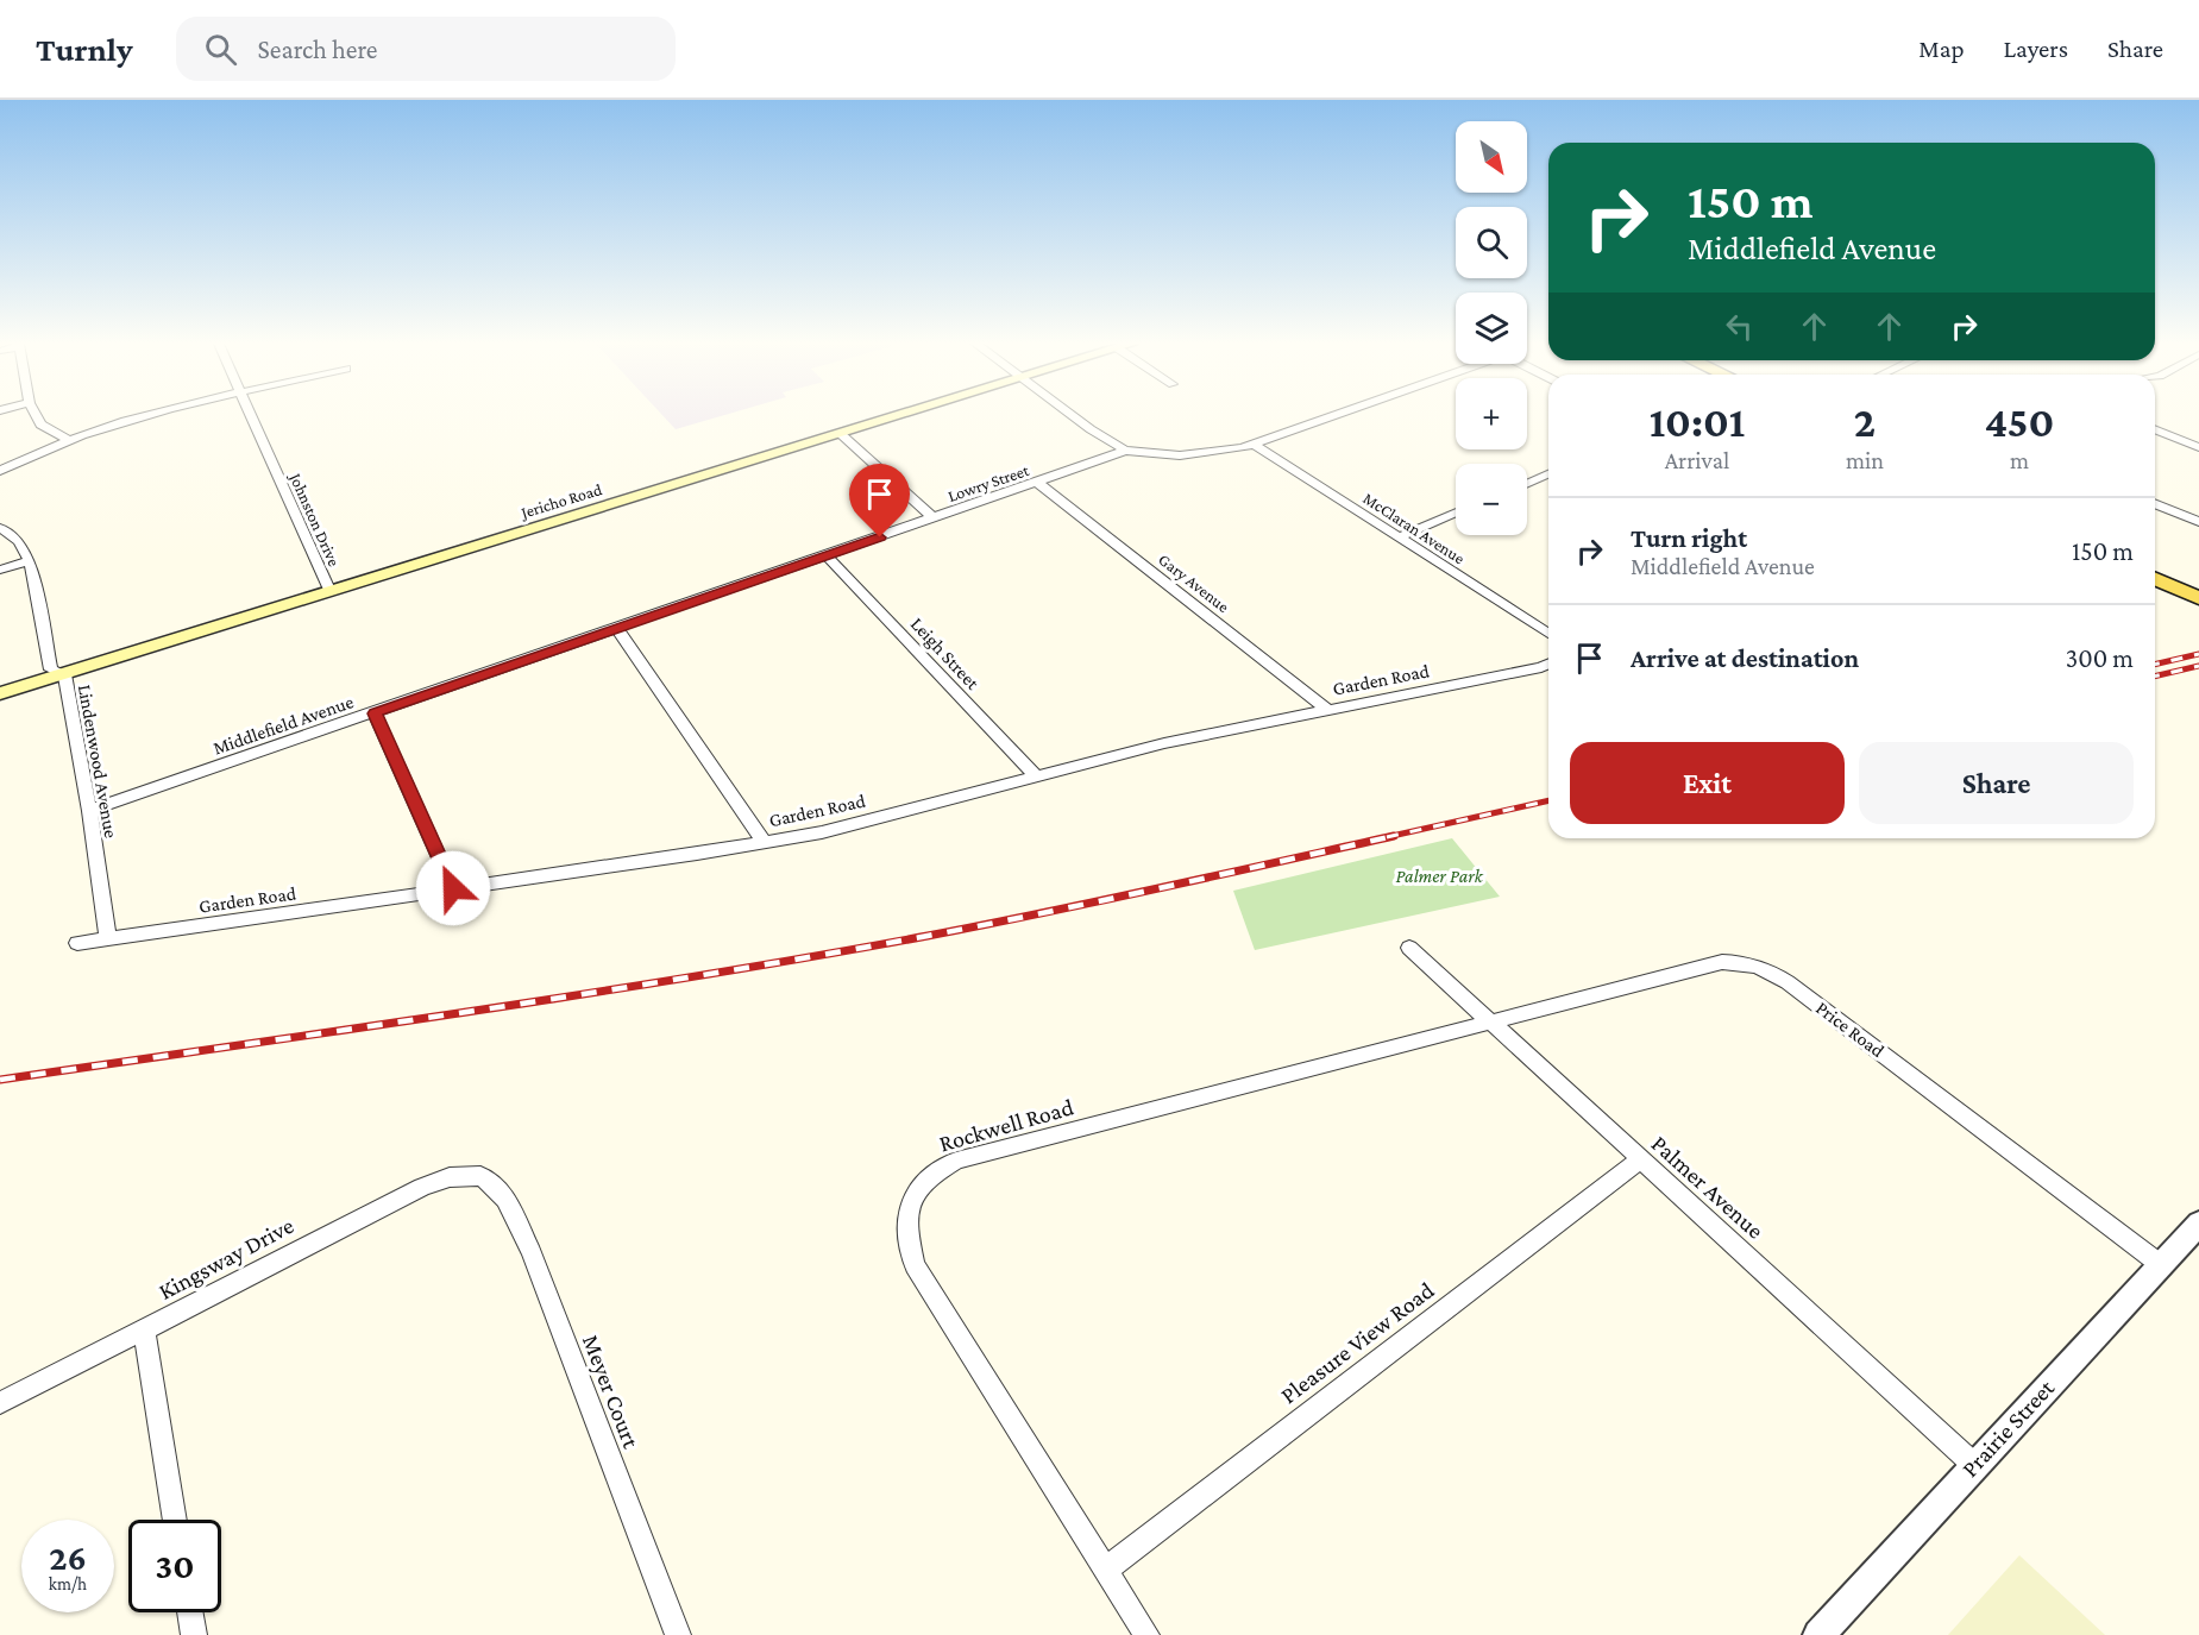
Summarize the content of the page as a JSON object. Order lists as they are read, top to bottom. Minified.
{"streets":{"main road":["Jericho Road"],"street":["Lowry Street","Johnston Drive","McClaran Avenue","Gary Avenue","Leigh Street","Garden Road","Middlefield Avenue","Lindenwood Avenue","Price Road","Rockwell Road","Palmer Avenue","Kingsway Drive","Pleasure View Road","Meyer Court","Prairie Street"]},"crossings":[["Lowry Street","McClaran Avenue"],["Lowry Street","Gary Avenue"],["Lowry Street","Middlefield Avenue"],["Jericho Road","Johnston Drive"],["Jericho Road","Lindenwood Avenue"],["Gary Avenue","Garden Road"],["Leigh Street","Garden Road"],["Leigh Street","Middlefield Avenue"],["Garden Road","Lindenwood Avenue"],["Middlefield Avenue","Lindenwood Avenue"],["Price Road","Rockwell Road"],["Price Road","Palmer Avenue"],["Price Road","Prairie Street"],["Rockwell Road","Palmer Avenue"],["Rockwell Road","Pleasure View Road"],["Palmer Avenue","Pleasure View Road"],["Palmer Avenue","Prairie Street"],["Kingsway Drive","Meyer Court"]],"parks":["Palmer Park"],"north":"bottom right","page":{"header":"Turnly","search":"Search here","nav":["Map","Layers","Share"],"map_buttons":["+","−"],"turn":["150 m","Middlefield Avenue"],"eta":["10:01","Arrival","2","min","450","m"],"list":[{"name":"Turn right","note":"Middlefield Avenue","value":"150 m"},{"name":"Arrive at destination","value":"300 m"}],"buttons":["Exit","Share"],"speed":"26 km/h","limit":"30"}}
